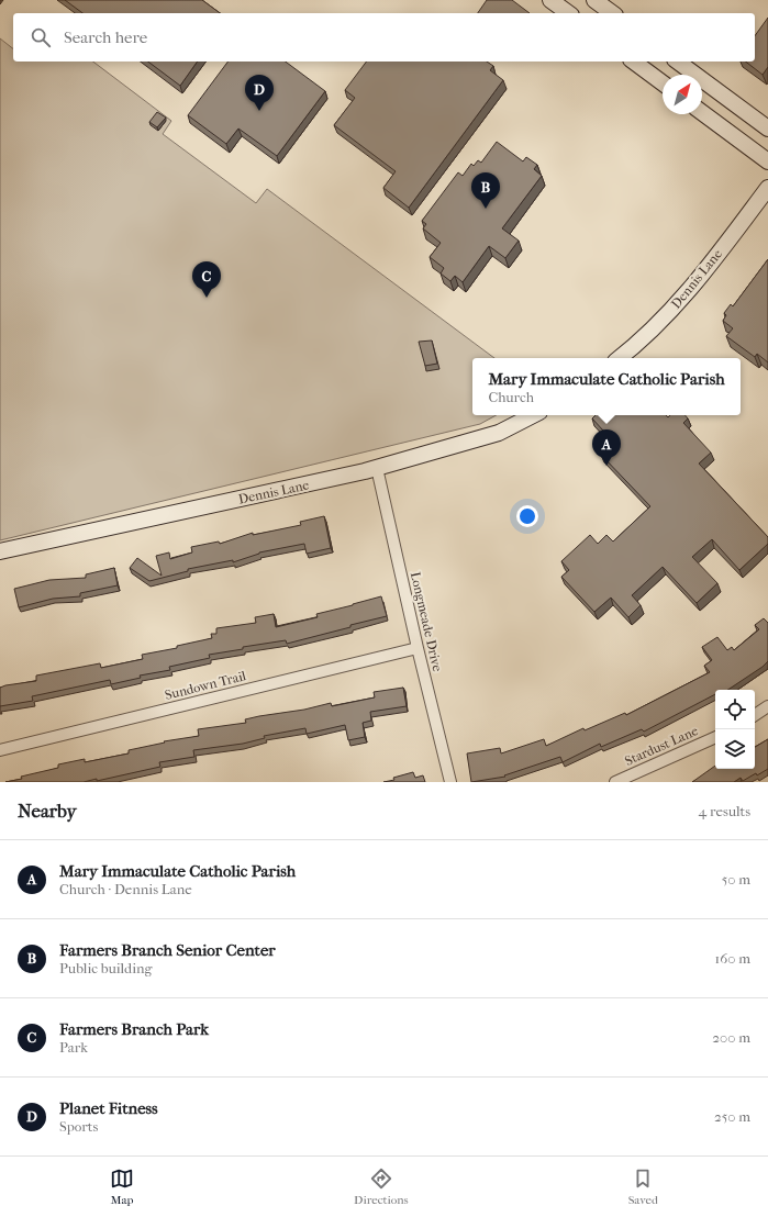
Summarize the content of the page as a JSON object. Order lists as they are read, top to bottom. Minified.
{"streets":{"street":["Dennis Lane","Longmeade Drive","Sundown Trail","Stardust Lane"]},"crossings":[["Dennis Lane","Longmeade Drive"],["Longmeade Drive","Sundown Trail"]],"north":"top right","page":{"search":"Search here","pins":["D","B","C","A"],"popup":["Mary Immaculate Catholic Parish","Church"],"heading":["Nearby","4 results"],"list":[{"mark":"A","name":"Mary Immaculate Catholic Parish","note":"Church · Dennis Lane","value":"50 m"},{"mark":"B","name":"Farmers Branch Senior Center","note":"Public building","value":"160 m"},{"mark":"C","name":"Farmers Branch Park","note":"Park","value":"200 m"},{"mark":"D","name":"Planet Fitness","note":"Sports","value":"250 m"}],"nav":["Map","Directions","Saved"]}}
